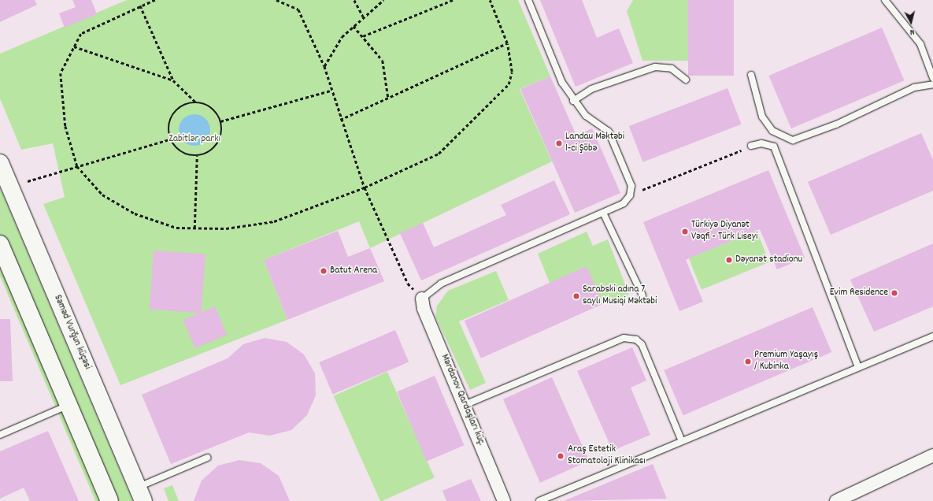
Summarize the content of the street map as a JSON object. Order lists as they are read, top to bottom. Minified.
{"streets":{"main road":["Səməd Vurğun küçəsi"],"street":["Mərdanov Qardaşları küç."]},"parks":["Zabitlər parkı"],"places":["Landau Məktəbi 1-ci Şöbə","Türkiyə Diyanət Vəqfi - Türk Liseyi","Dəyanət stadionu","Batut Arena","Evim Residence","Sarabski adına 7 saylı Musiqi Məktəbi","Premium Yaşayış / Kubinka","Araş Estetik Stomatoloji Klinikası"],"north":"bottom"}
